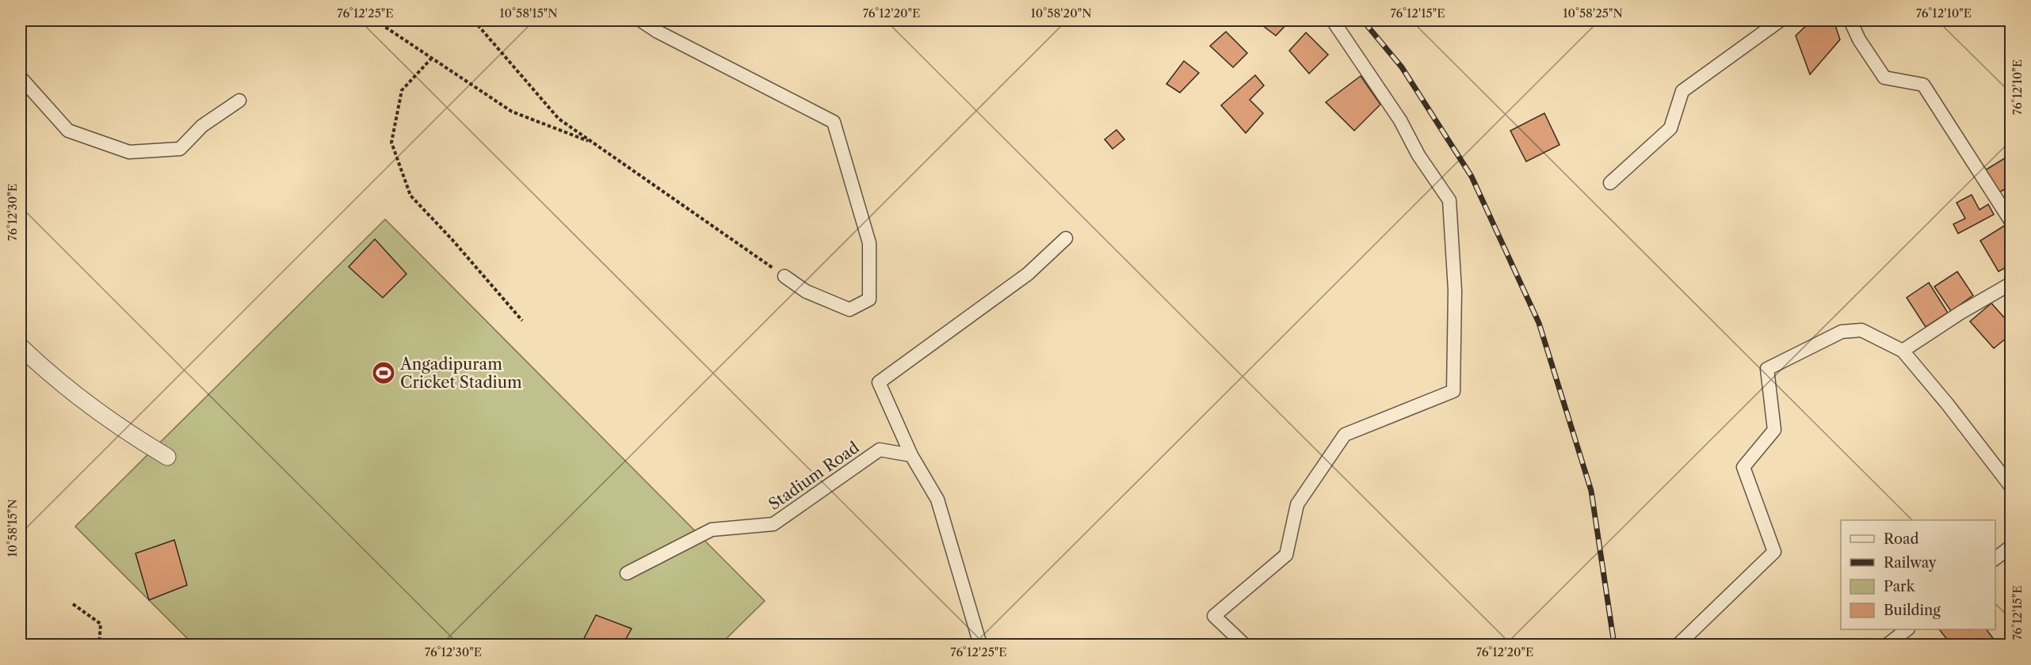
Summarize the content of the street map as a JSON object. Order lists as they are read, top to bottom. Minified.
{"streets":{"street":["Stadium Road"]},"places":{"sports":["Angadipuram Cricket Stadium"]},"legend":["Road","Railway","Park","Building"],"coordinates":["76°12'25\"E","10°58'15\"N","76°12'20\"E","10°58'20\"N","76°12'15\"E","10°58'25\"N","76°12'10\"E","76°12'30\"E"]}
